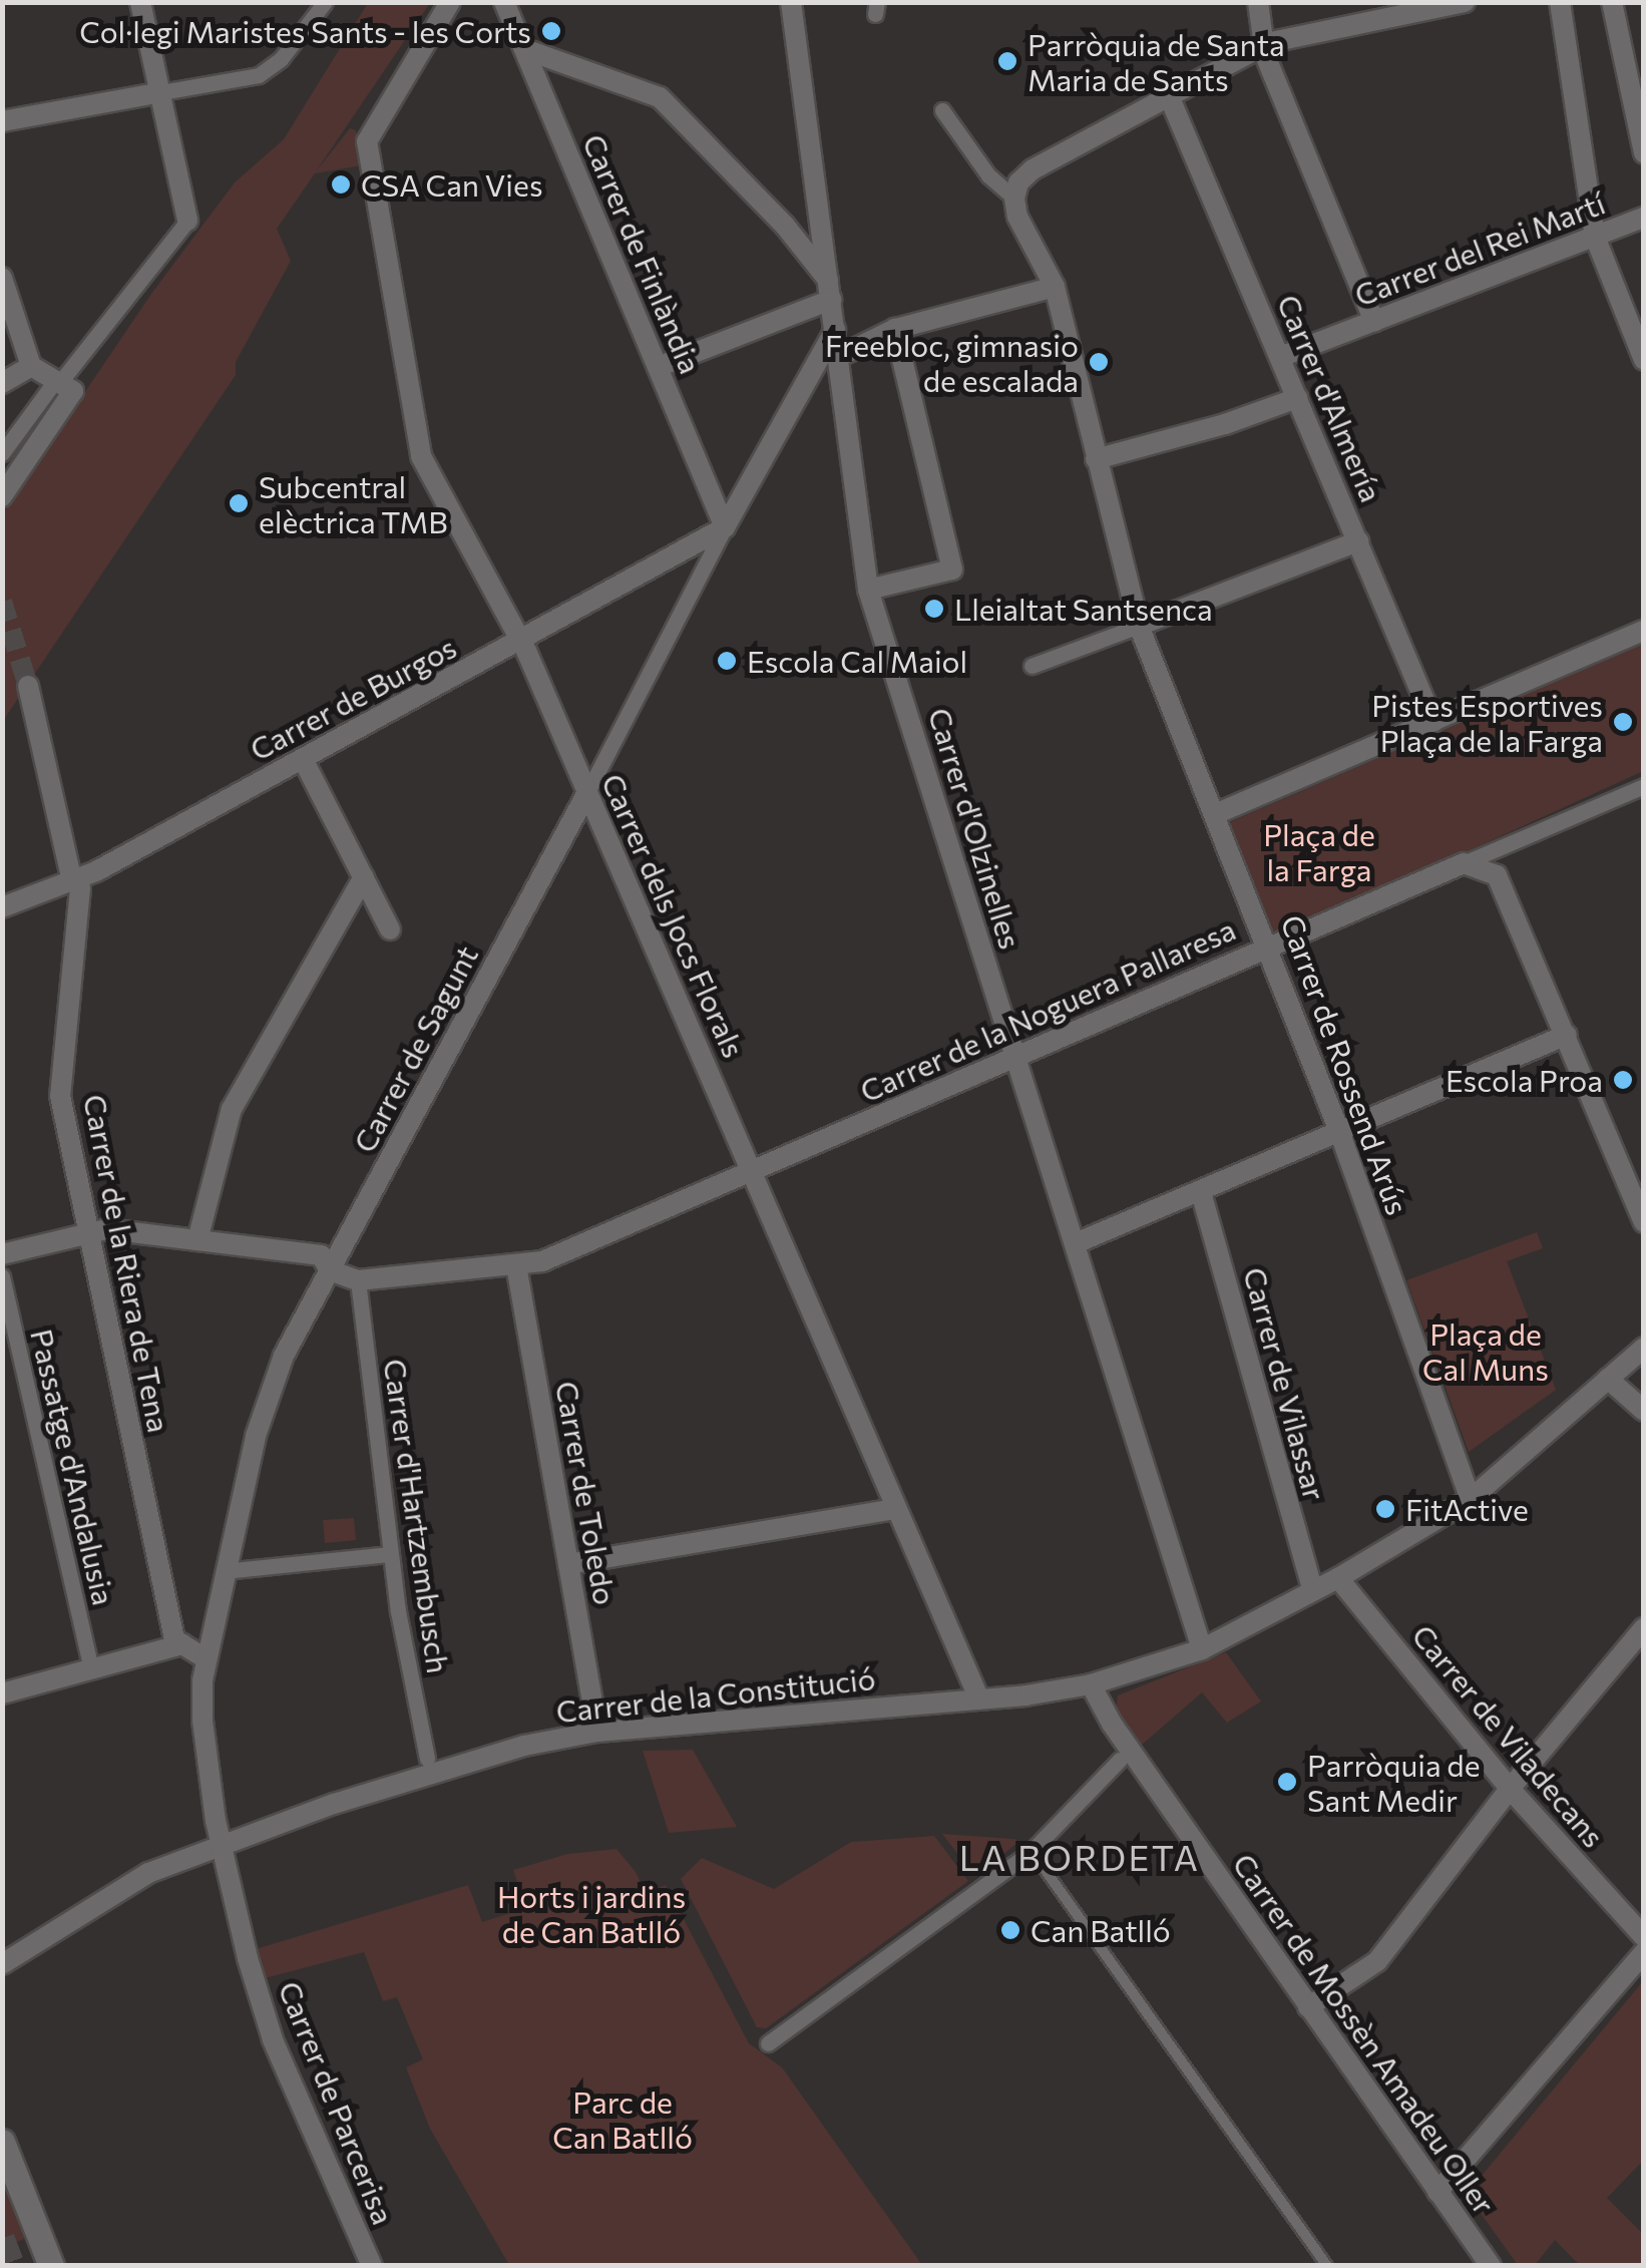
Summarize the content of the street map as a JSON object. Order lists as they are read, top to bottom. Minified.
{"streets":{"street":["Carrer del Rei Martí","Carrer de Finlàndia","Carrer d'Almería","Carrer de Burgos","Carrer d'Olzinelles","Carrer dels Jocs Florals","Carrer de la Noguera Pallaresa","Carrer de Sagunt","Carrer de Rossend Arús","Carrer de la Riera de Tena","Carrer de Vilassar","Passatge d'Andalusia","Carrer de Toledo","Carrer d'Hartzembusch","Carrer de la Constitució","Carrer de Viladecans","Carrer de Mossèn Amadeu Oller","Carrer de Parcerisa"]},"crossings":[["Carrer del Rei Martí","Carrer d'Almería"],["Carrer de Finlàndia","Carrer de Burgos"],["Carrer de Finlàndia","Carrer de Sagunt"],["Carrer de Burgos","Carrer dels Jocs Florals"],["Carrer de Burgos","Carrer de Sagunt"],["Carrer de Burgos","Carrer de la Riera de Tena"],["Carrer d'Olzinelles","Carrer de la Noguera Pallaresa"],["Carrer d'Olzinelles","Carrer de Sagunt"],["Carrer d'Olzinelles","Carrer de la Constitució"],["Carrer dels Jocs Florals","Carrer de la Noguera Pallaresa"],["Carrer dels Jocs Florals","Carrer de Sagunt"],["Carrer dels Jocs Florals","Carrer de la Constitució"],["Carrer de la Noguera Pallaresa","Carrer de Rossend Arús"],["Carrer de la Noguera Pallaresa","Carrer de Toledo"],["Carrer de la Noguera Pallaresa","Carrer d'Hartzembusch"],["Carrer de Sagunt","Carrer de la Constitució"],["Carrer de Sagunt","Carrer de Parcerisa"],["Carrer de Rossend Arús","Carrer de la Constitució"],["Carrer de Vilassar","Carrer de la Constitució"],["Carrer de Toledo","Carrer de la Constitució"],["Carrer de la Constitució","Carrer de Viladecans"],["Carrer de la Constitució","Carrer de Mossèn Amadeu Oller"],["Carrer de la Constitució","Carrer de Parcerisa"]],"districts":["LA BORDETA"],"parks":["Plaça de la Farga","Plaça de Cal Muns","Horts i jardins de Can Batlló","Parc de Can Batlló"],"places":["Col·legi Maristes Sants - les Corts","Parròquia de Santa Maria de Sants","CSA Can Vies","Freebloc, gimnasio de escalada","Subcentral elèctrica TMB","Lleialtat Santsenca","Escola Cal Maiol","Pistes Esportives Plaça de la Farga","Escola Proa","FitActive","Parròquia de Sant Medir","Can Batlló"]}
